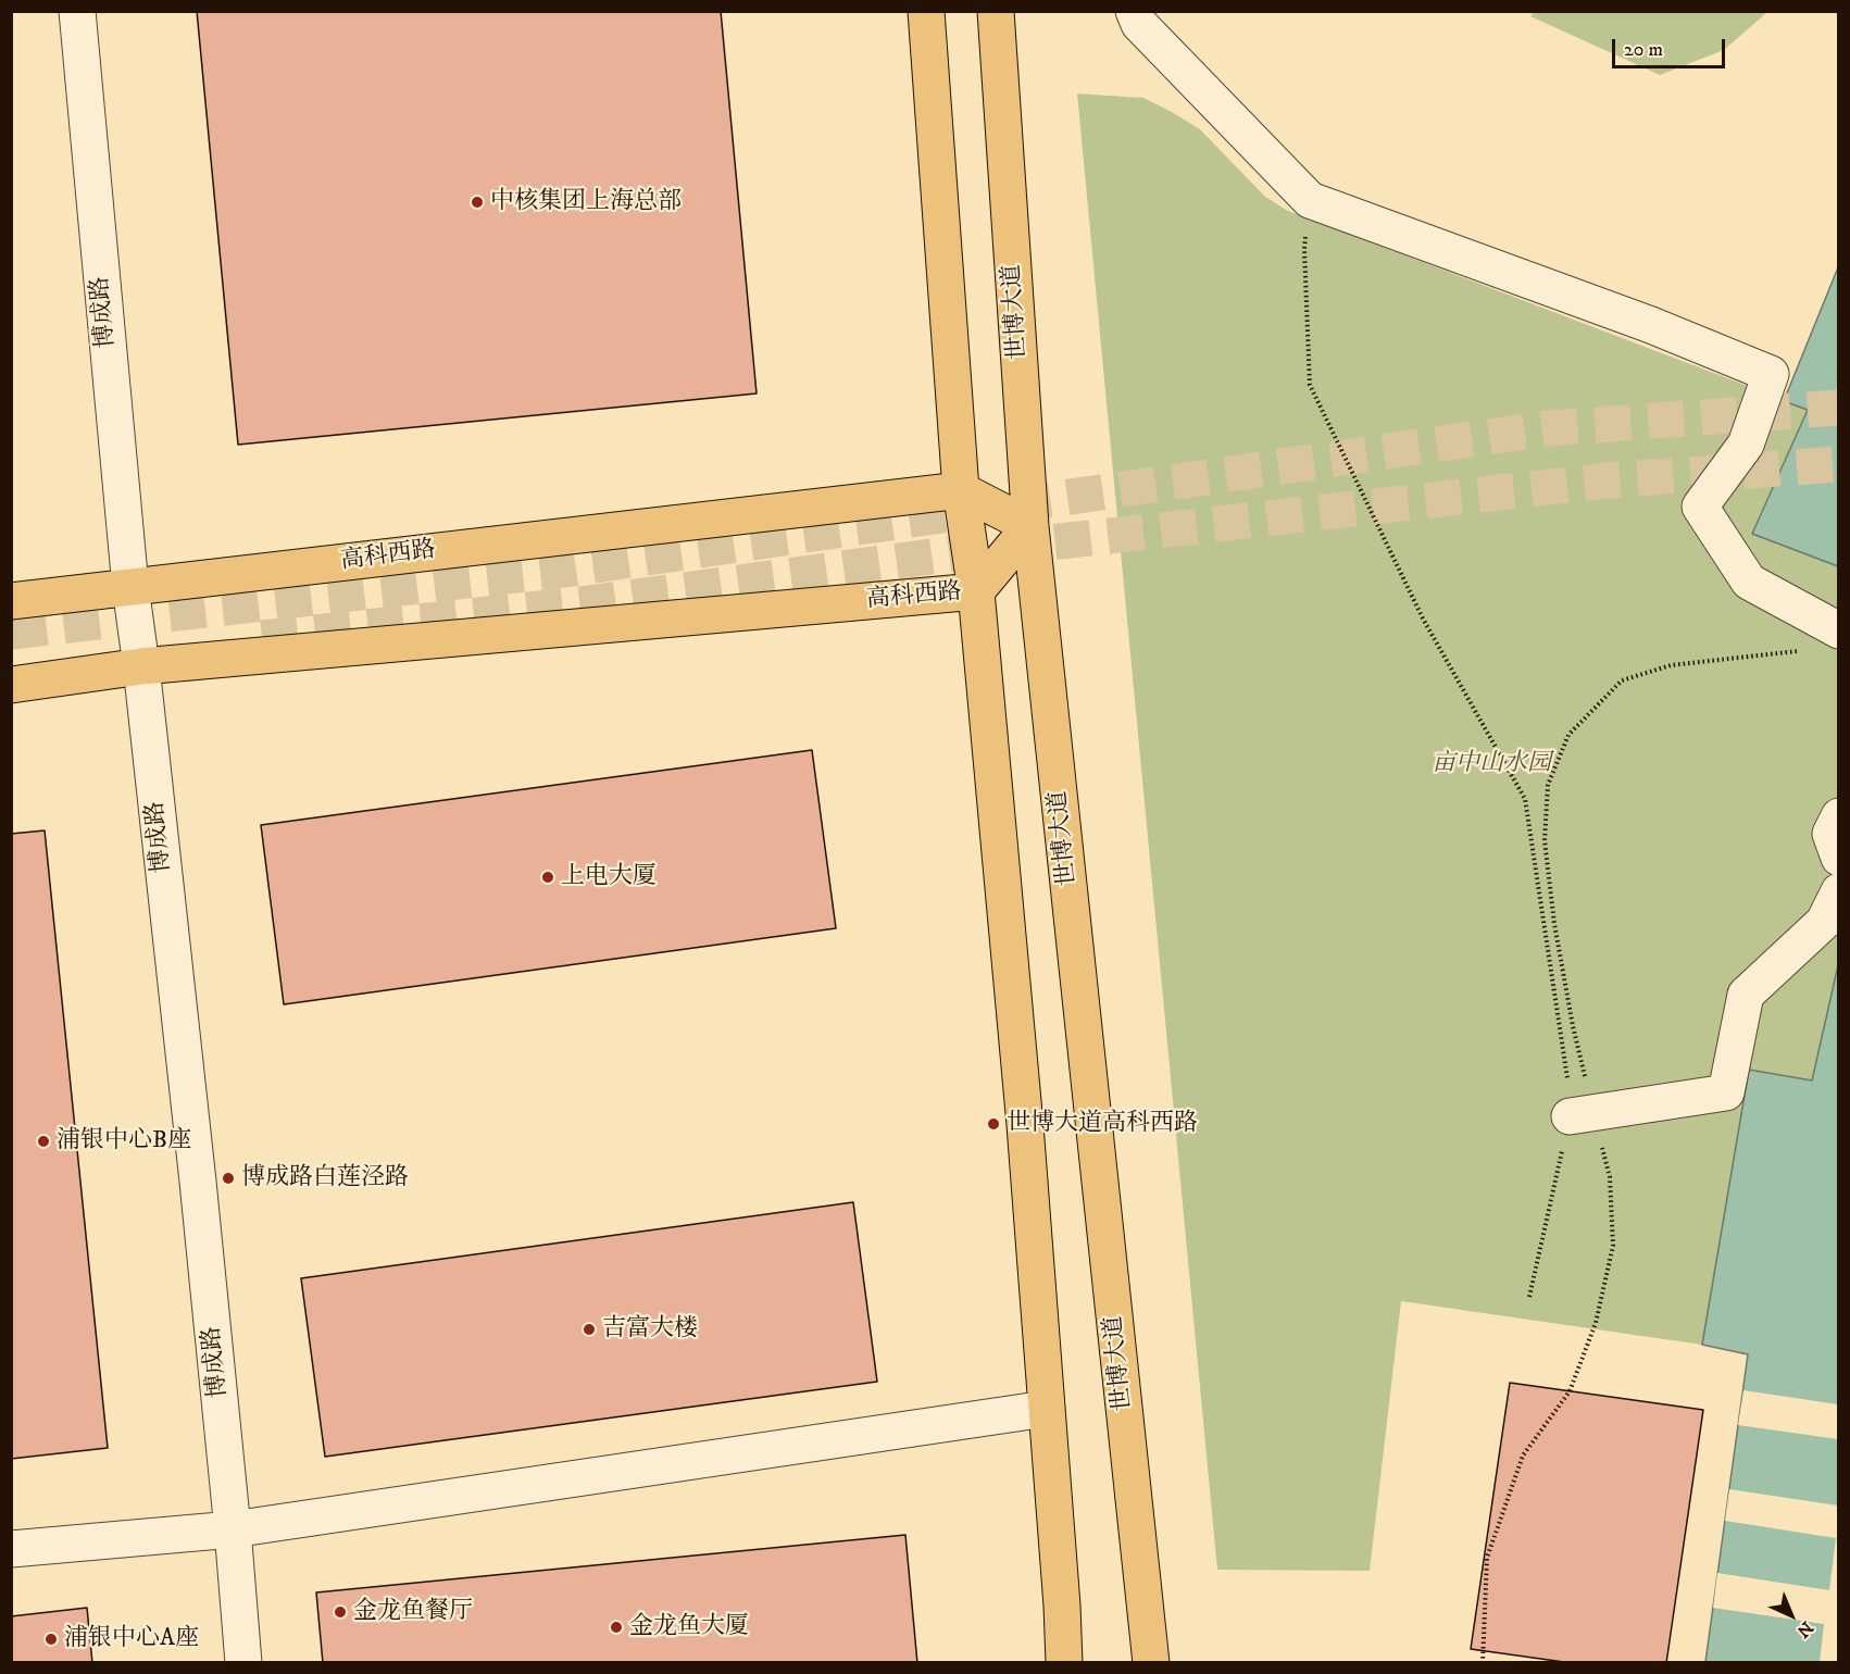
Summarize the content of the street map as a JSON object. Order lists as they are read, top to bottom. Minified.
{"streets":{"main road":["世博大道","高科西路"],"street":["博成路"]},"crossings":[["博成路","高科西路"],["世博大道","高科西路"]],"parks":["亩中山水园"],"places":["中核集团上海总部","上电大厦","世博大道高科西路","浦银中心B座","博成路白莲泾路","吉富大楼","金龙鱼餐厅","金龙鱼大厦","浦银中心A座"],"scale_bar":"20 m","north":"bottom right"}
